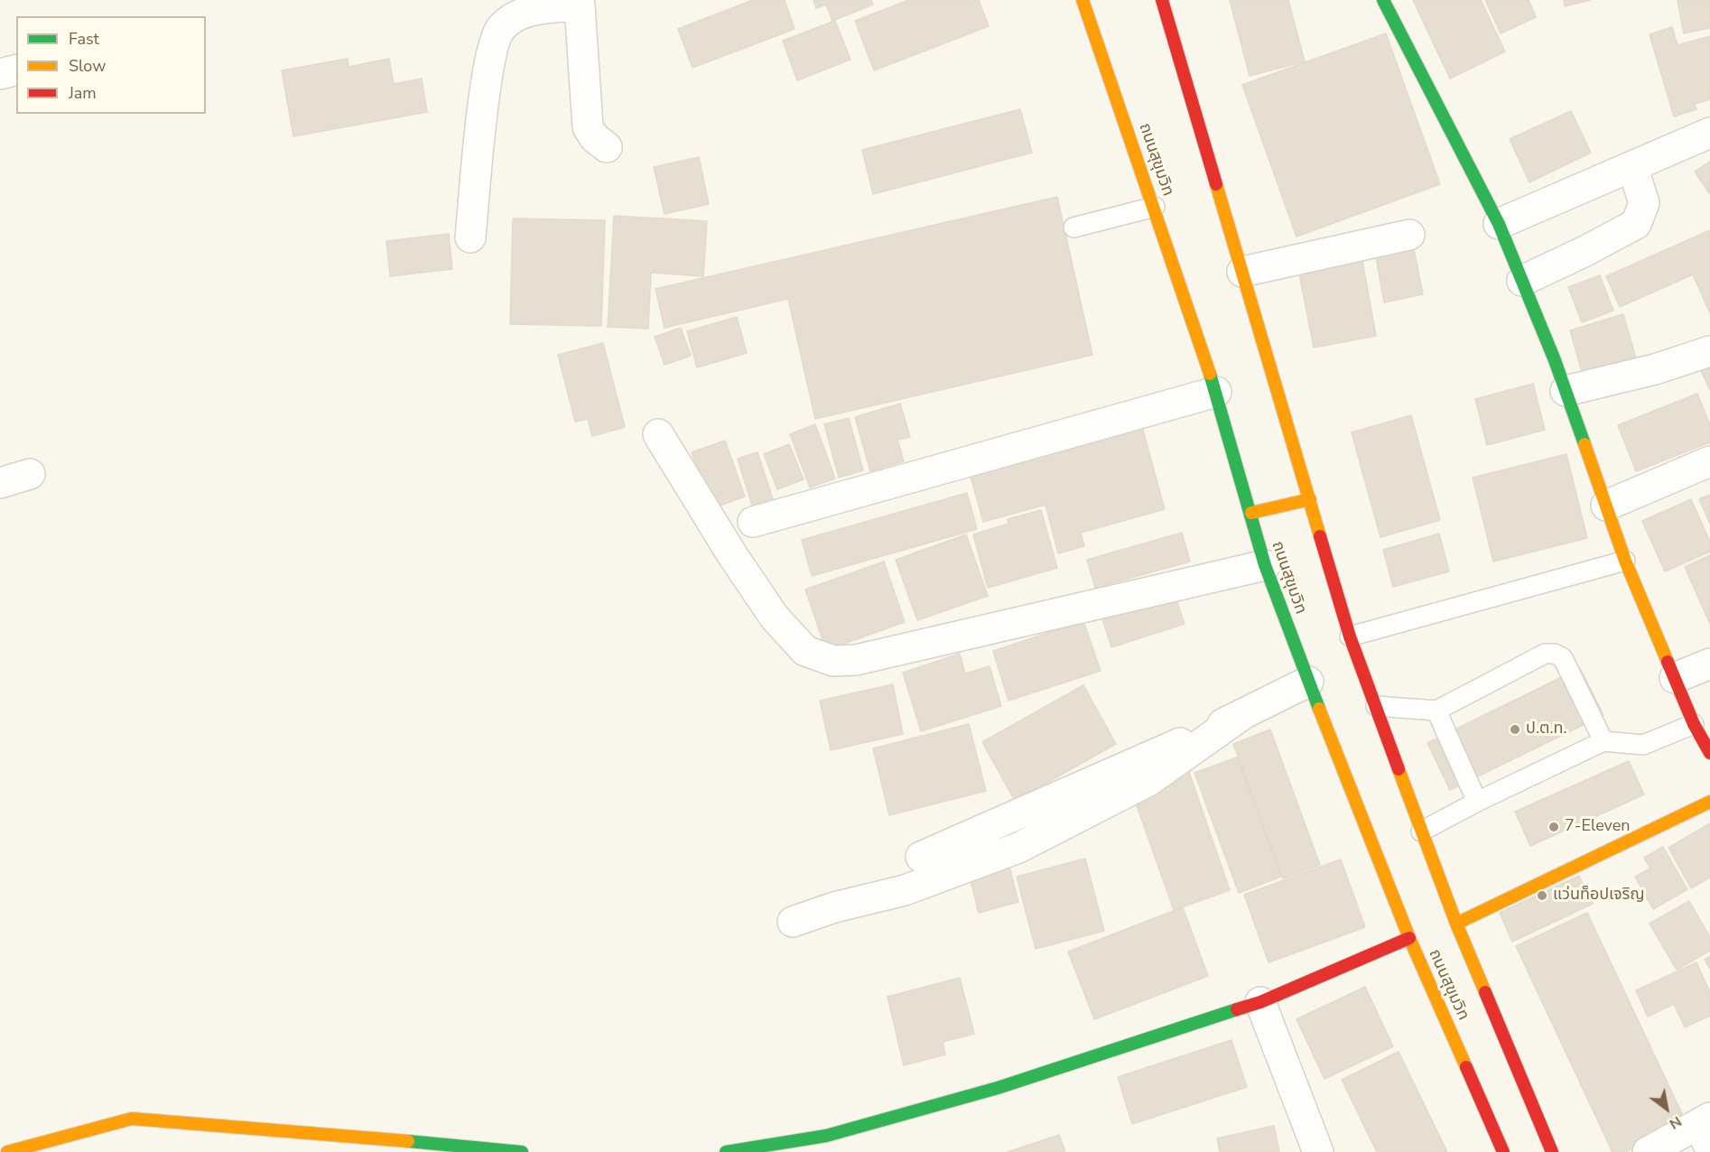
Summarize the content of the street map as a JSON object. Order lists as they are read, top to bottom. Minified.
{"streets":{"main road":["ถนนสุขุมวิท"]},"places":["ป.ต.ท.","7-Eleven","แว่นท็อปเจริญ"],"legend":["Fast","Slow","Jam"],"north":"bottom right"}
